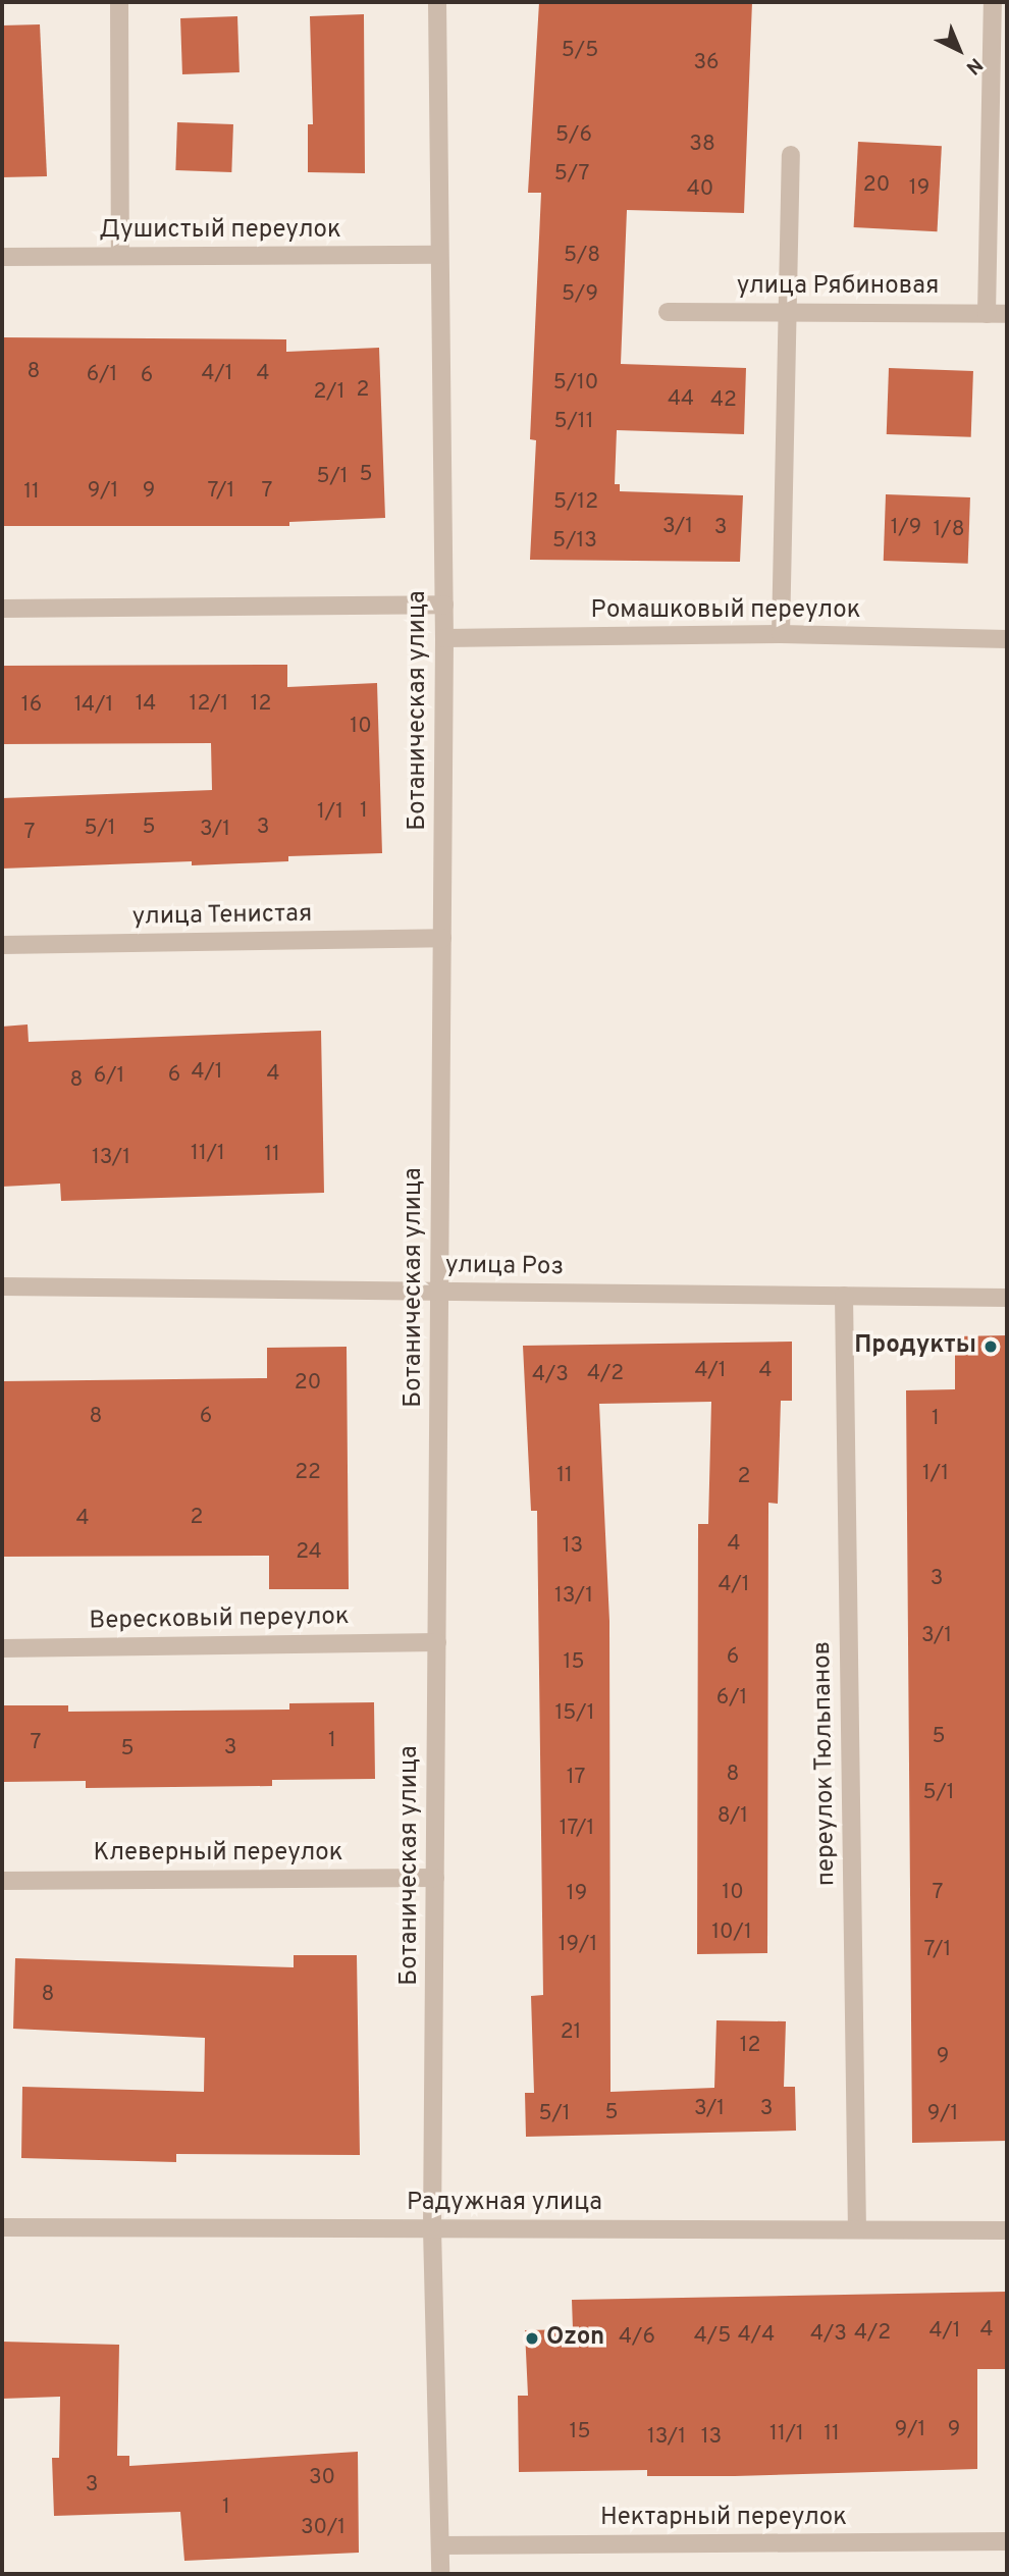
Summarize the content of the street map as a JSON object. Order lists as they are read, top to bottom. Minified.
{"streets":{"street":["Душистый переулок","улица Рябиновая","Ромашковый переулок","Ботаническая улица","улица Тенистая","улица Роз","Вересковый переулок","переулок Тюльпанов","Клеверный переулок","Радужная улица","Нектарный переулок"]},"crossings":[["Душистый переулок","Ботаническая улица"],["Ромашковый переулок","Ботаническая улица"],["Ботаническая улица","улица Тенистая"],["Ботаническая улица","улица Роз"],["Ботаническая улица","Вересковый переулок"],["Ботаническая улица","Клеверный переулок"],["Ботаническая улица","Радужная улица"],["Ботаническая улица","Нектарный переулок"],["улица Роз","переулок Тюльпанов"],["переулок Тюльпанов","Радужная улица"]],"places":["Продукты","Ozon"],"house_numbers":["5/5","36","5/6","38","5/7","20","19","40","5/8","5/9","8","4/1","4","6/1","6","5/10","2","2/1","44","42","5/11","5","5/1","9/1","9","7/1","7","11","5/12","3/1","3","1/9","1/8","5/13","14","12/1","12","16","14/1","10","1","1/1","5","3","5/1","3/1","7","4/1","4","6","6/1","8","11/1","11","13/1","4/1","4","4/2","4/3","20","8","6","1","22","1/1","11","2","2","4","4","13","24","3","4/1","13/1","3/1","6","15","6/1","15/1","5","1","7","3","5","8","17","5/1","8/1","17/1","10","7","19","10/1","19/1","7/1","8","21","12","9","3/1","3","5","5/1","9/1","4","4/1","4/2","4/3","4/4","4/5","4/6","9/1","9","15","11/1","11","13/1","13","30","3","1","30/1"],"north":"bottom right"}
